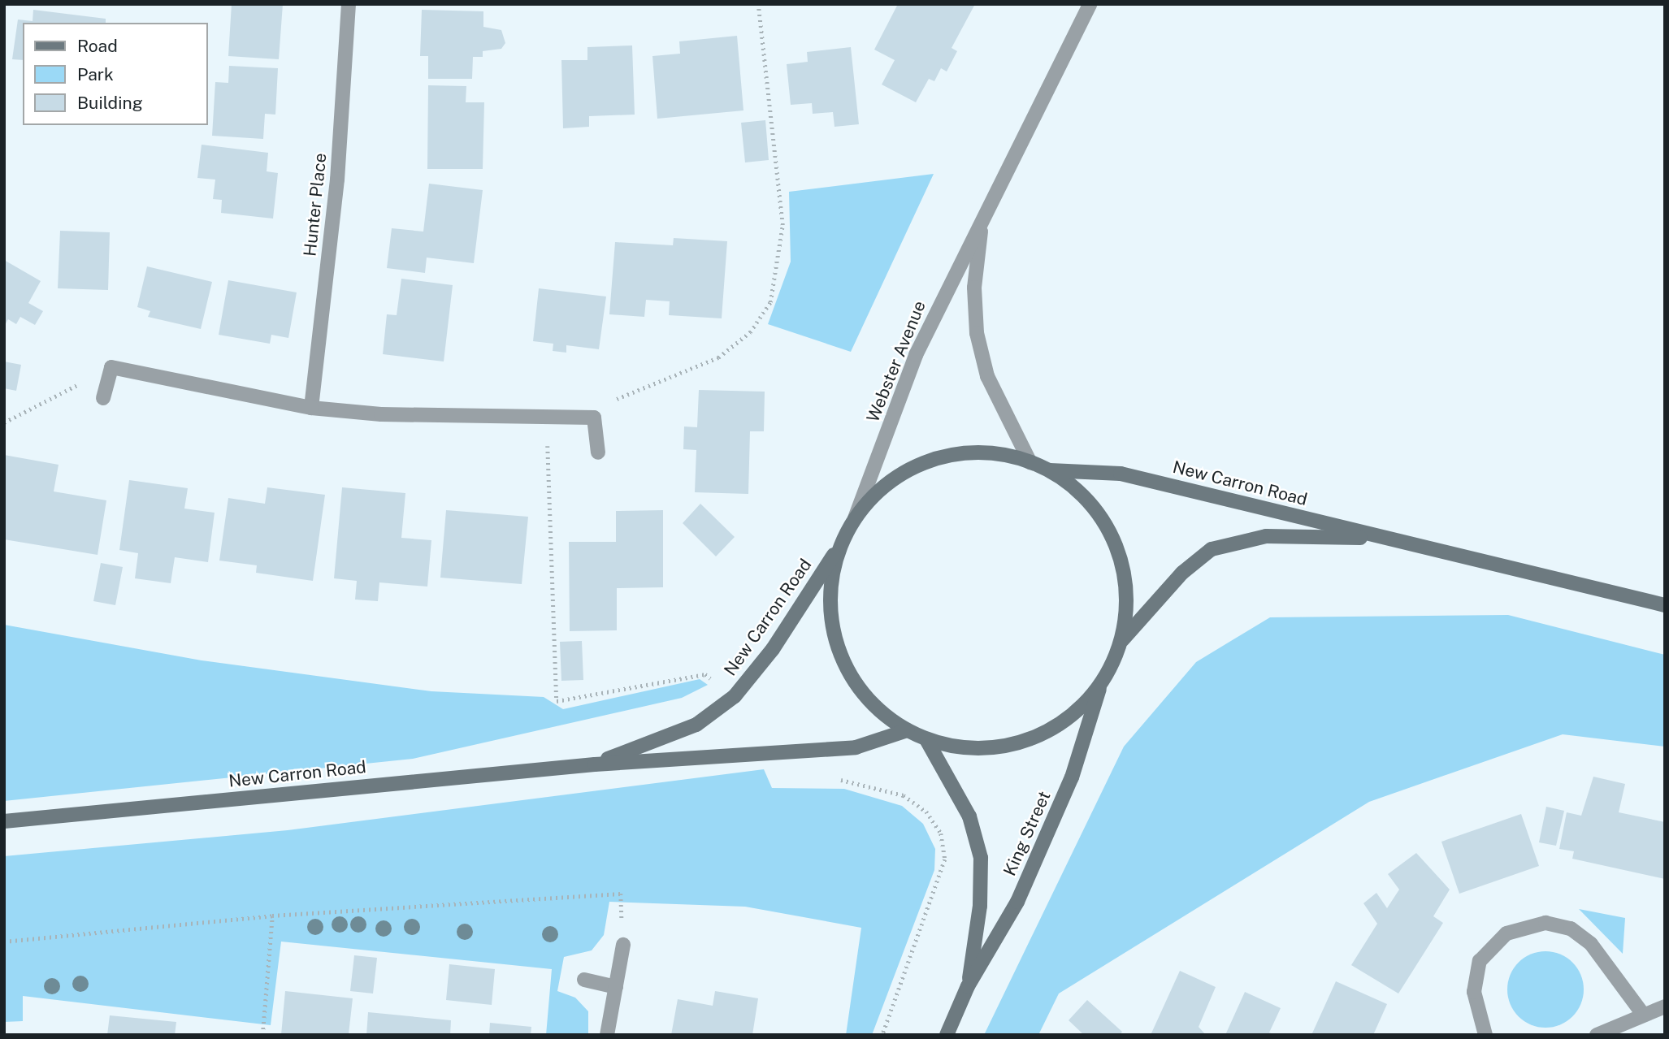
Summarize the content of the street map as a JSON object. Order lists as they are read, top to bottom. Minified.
{"streets":{"main road":["New Carron Road","King Street"],"street":["Hunter Place","Webster Avenue"]},"legend":["Road","Park","Building"]}
